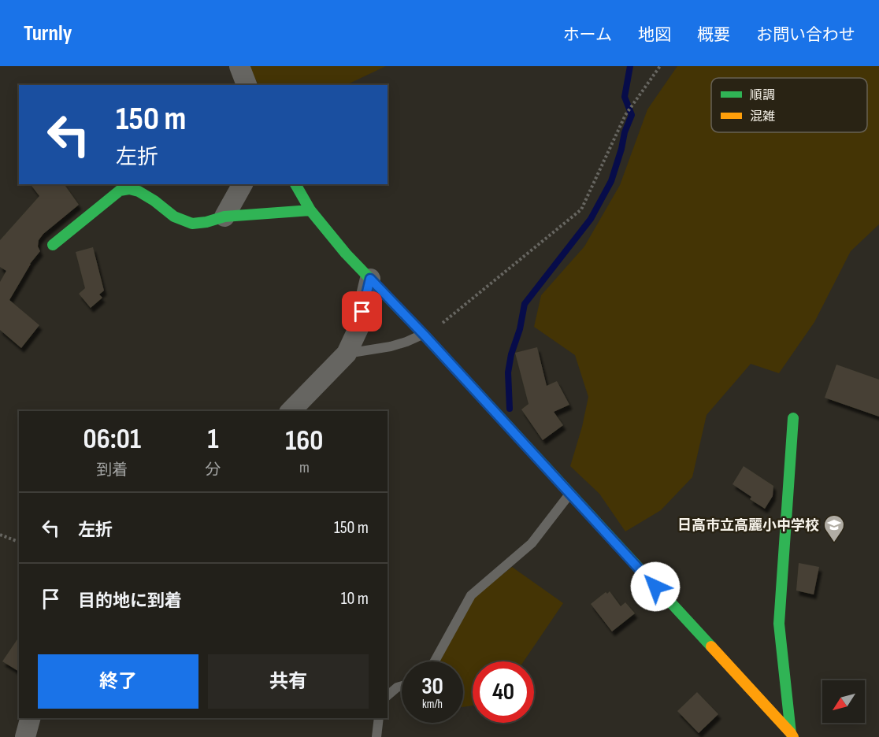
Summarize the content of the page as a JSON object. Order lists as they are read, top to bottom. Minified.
{"places":{"school or university":["日高市立高麗小中学校"]},"legend":["順調","混雑"],"north":"bottom left","page":{"header":"Turnly","nav":["ホーム","地図","概要","お問い合わせ"],"turn":["150 m","左折"],"eta":["06:01","到着","1","分","160","m"],"list":[{"name":"左折","value":"150 m"},{"name":"目的地に到着","value":"10 m"}],"buttons":["終了","共有"],"speed":"30 km/h","limit":"40"}}
